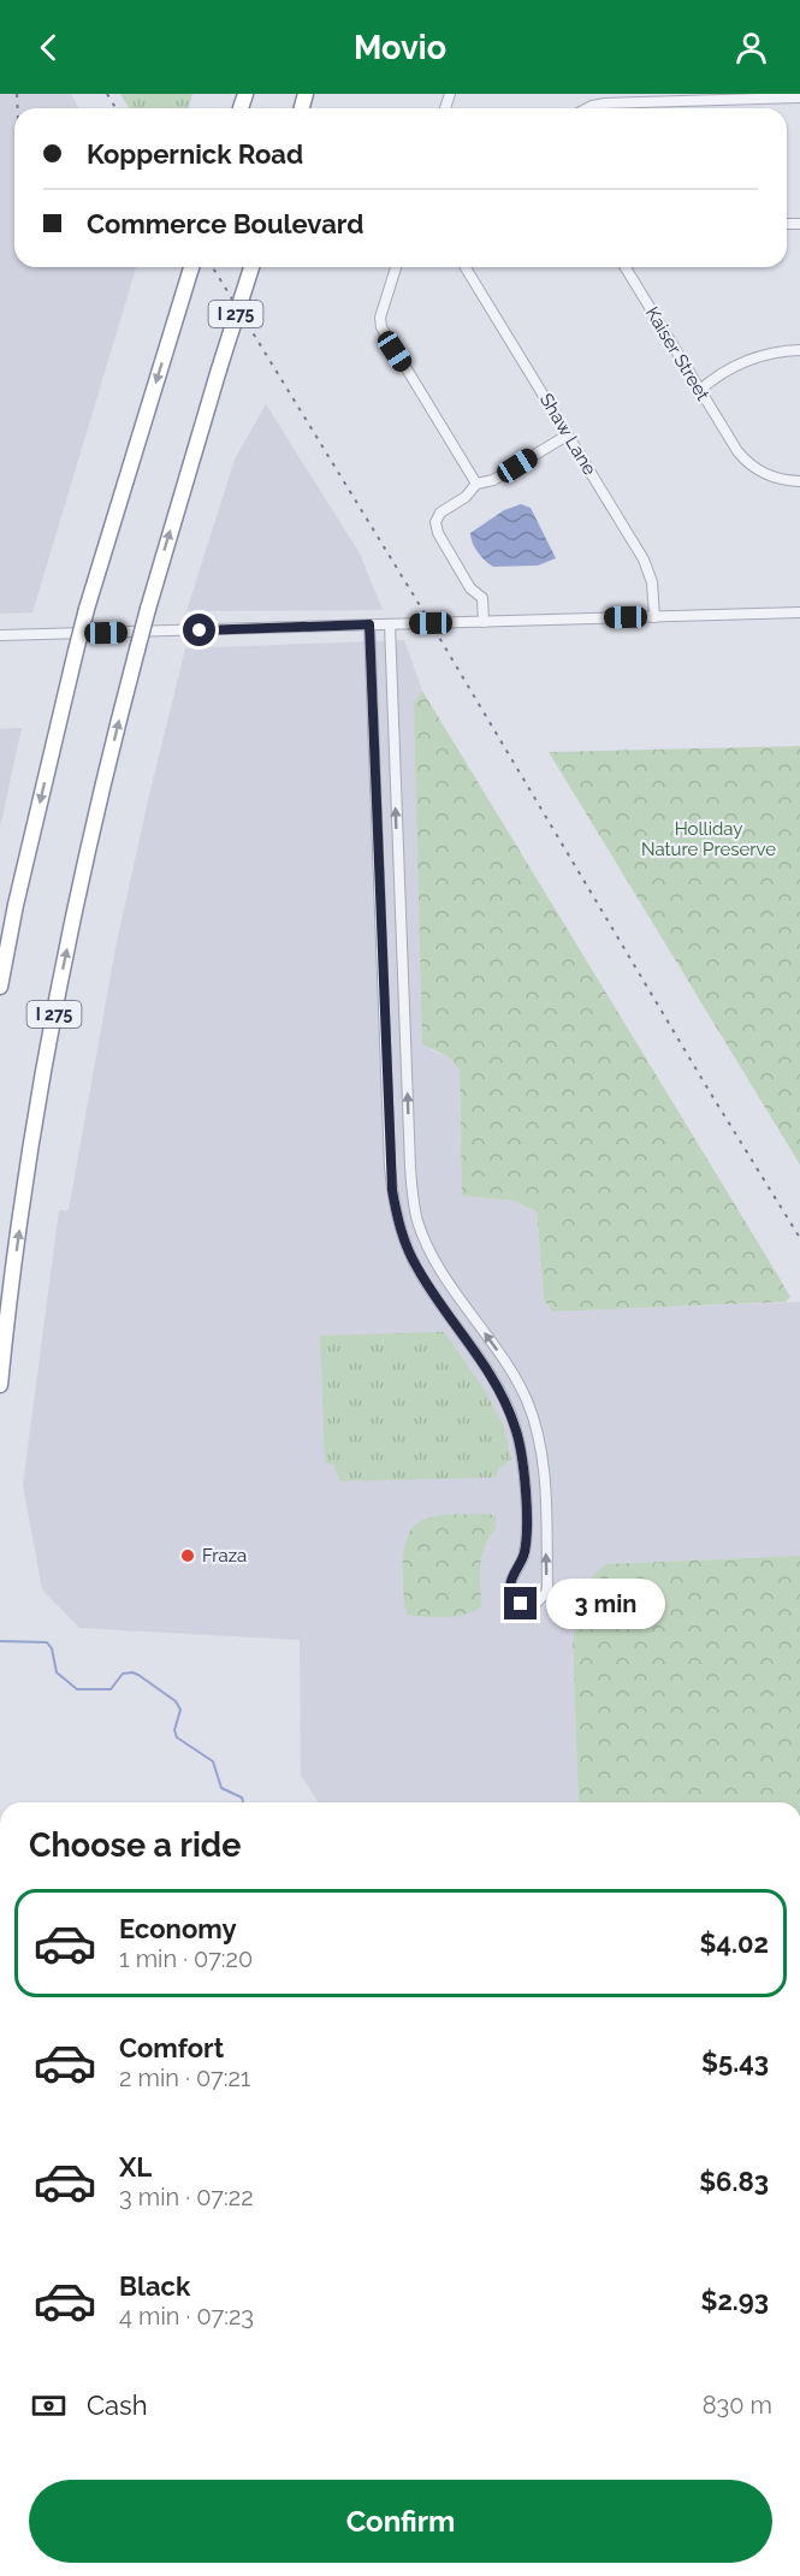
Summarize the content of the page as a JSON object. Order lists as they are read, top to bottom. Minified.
{"streets":{"highway":["I 275"],"street":["Kaiser Street","Shaw Lane"]},"parks":["Holliday Nature Preserve"],"places":["Fraza"],"page":{"header":"Movio","banner":["Koppernick Road","Commerce Boulevard"],"bubble":"3 min","heading":"Choose a ride","list":[{"name":"Economy","note":"1 min · 07:20","value":"$4.02"},{"name":"Comfort","note":"2 min · 07:21","value":"$5.43"},{"name":"XL","note":"3 min · 07:22","value":"$6.83"},{"name":"Black","note":"4 min · 07:23","value":"$2.93"}],"pay":["Cash","830 m"],"buttons":"Confirm"}}
